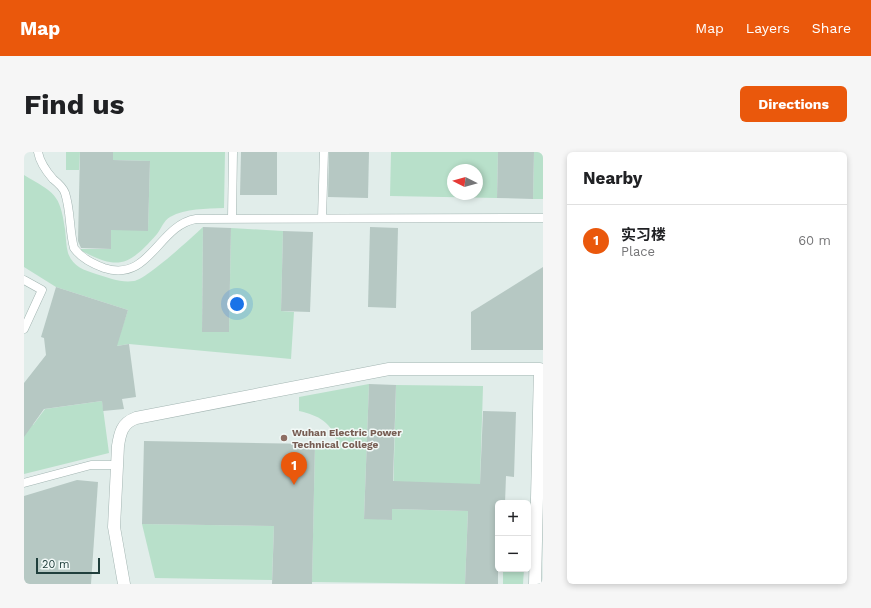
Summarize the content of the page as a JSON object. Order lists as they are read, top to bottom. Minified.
{"places":["Wuhan Electric Power Technical College"],"scale_bar":"20 m","north":"left","page":{"header":"Map","nav":["Map","Layers","Share"],"buttons":"Directions","title":"Find us","heading":"Nearby","list":[{"mark":"1","name":"实习楼","note":"Place","value":"60 m"}],"pins":"1","map_buttons":["+","−"],"scale":"20 m"}}
